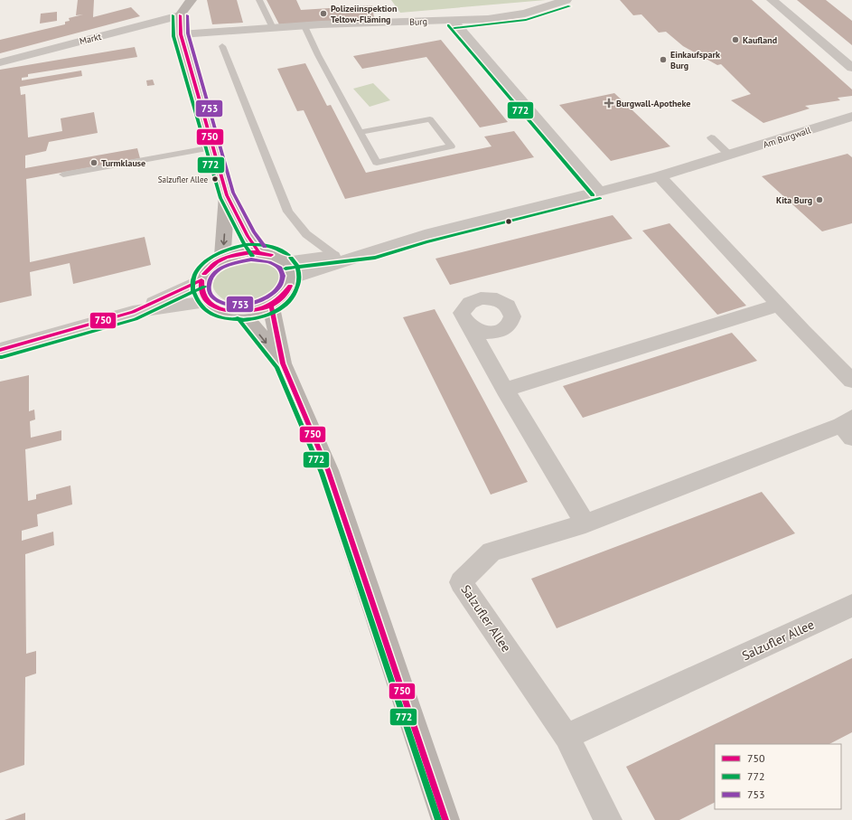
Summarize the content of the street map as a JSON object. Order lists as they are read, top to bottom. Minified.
{"streets":{"street":["Burg","Markt","Am Burgwall","Salzufler Allee"]},"places":{"other":["Polizeiinspektion Teltow-Fläming","Kaufland","Einkaufspark Burg","Turmklause","Salzufler Allee","Kita Burg"],"health":["Burgwall-Apotheke"]},"lines":["transit line 772","transit line 750","transit line 753"],"legend":["750","772","753"]}
